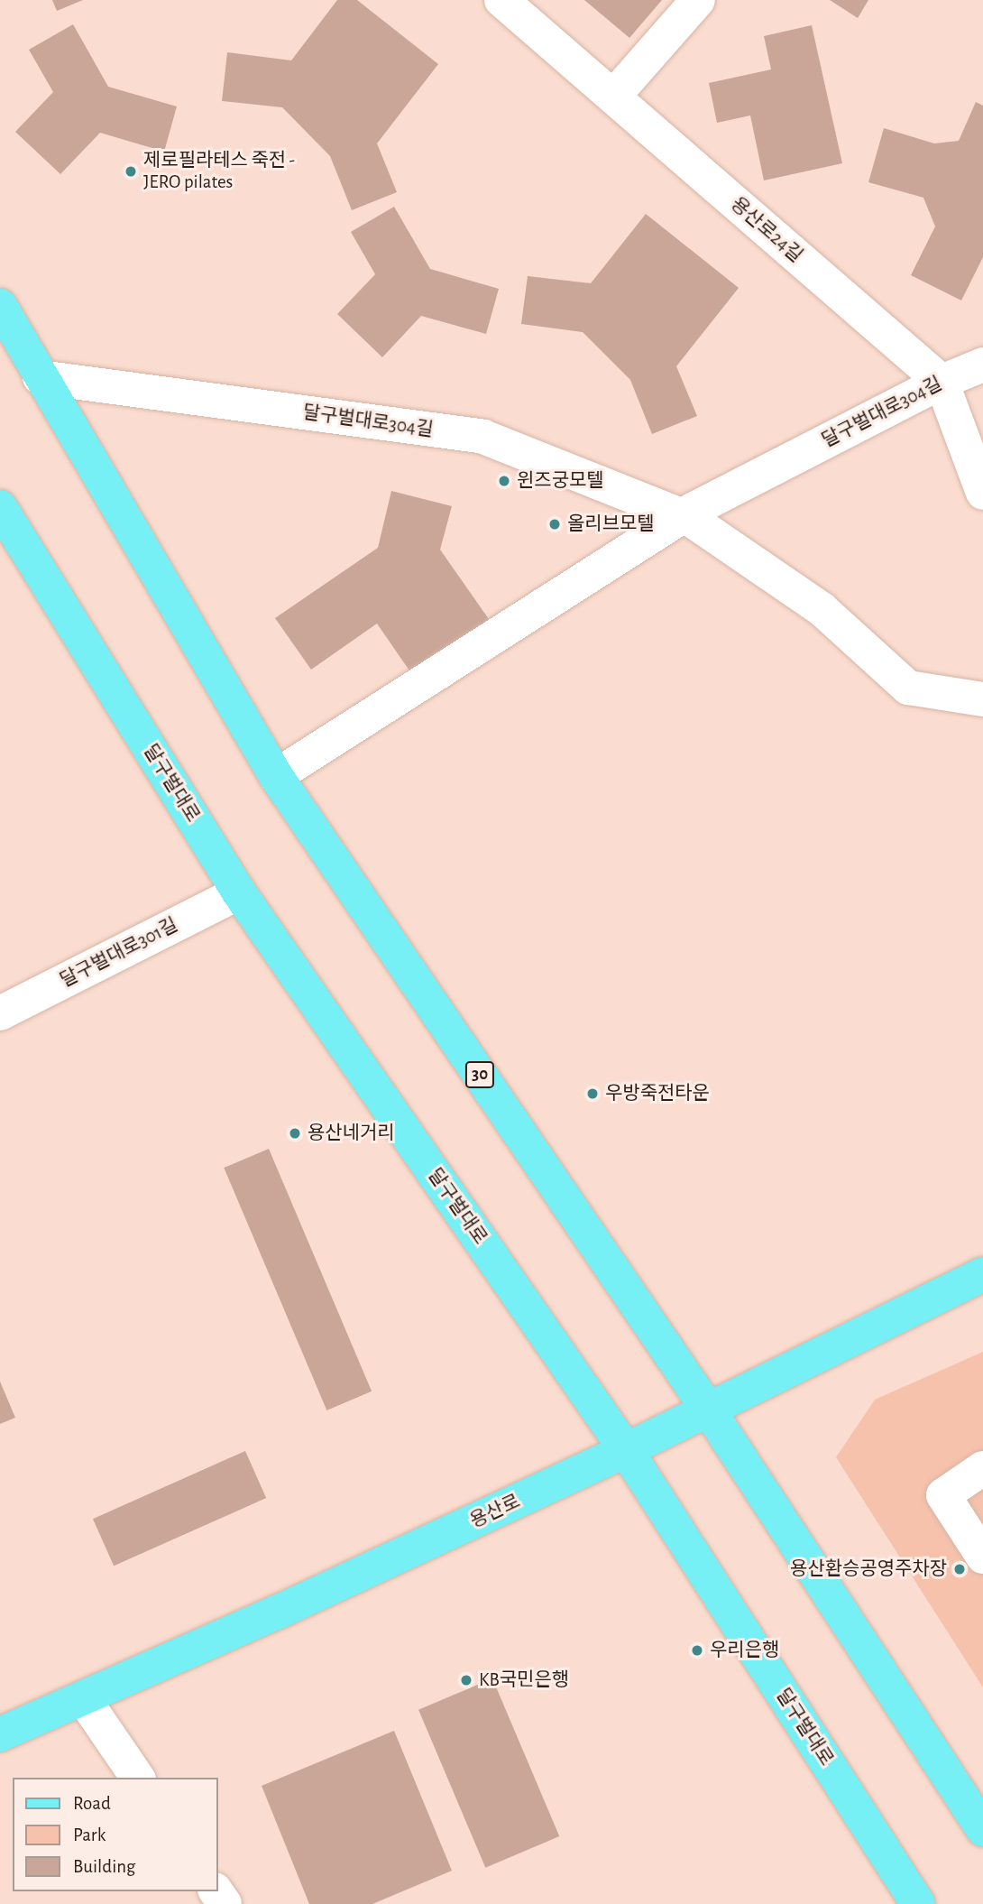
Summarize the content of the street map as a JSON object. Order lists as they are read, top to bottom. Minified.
{"streets":{"main road":["달구벌대로","30","용산로"],"street":["용산로24길","달구벌대로304길","달구벌대로301길"]},"crossings":[["용산로24길","달구벌대로304길"],["달구벌대로304길","30"],["달구벌대로","달구벌대로301길"],["달구벌대로","용산로"],["30","용산로"]],"places":["제로필라테스 죽전 - JERO pilates","윈즈궁모텔","올리브모텔","우방죽전타운","용산네거리","용산환승공영주차장","우리은행","KB국민은행"],"legend":["Road","Park","Building"]}
